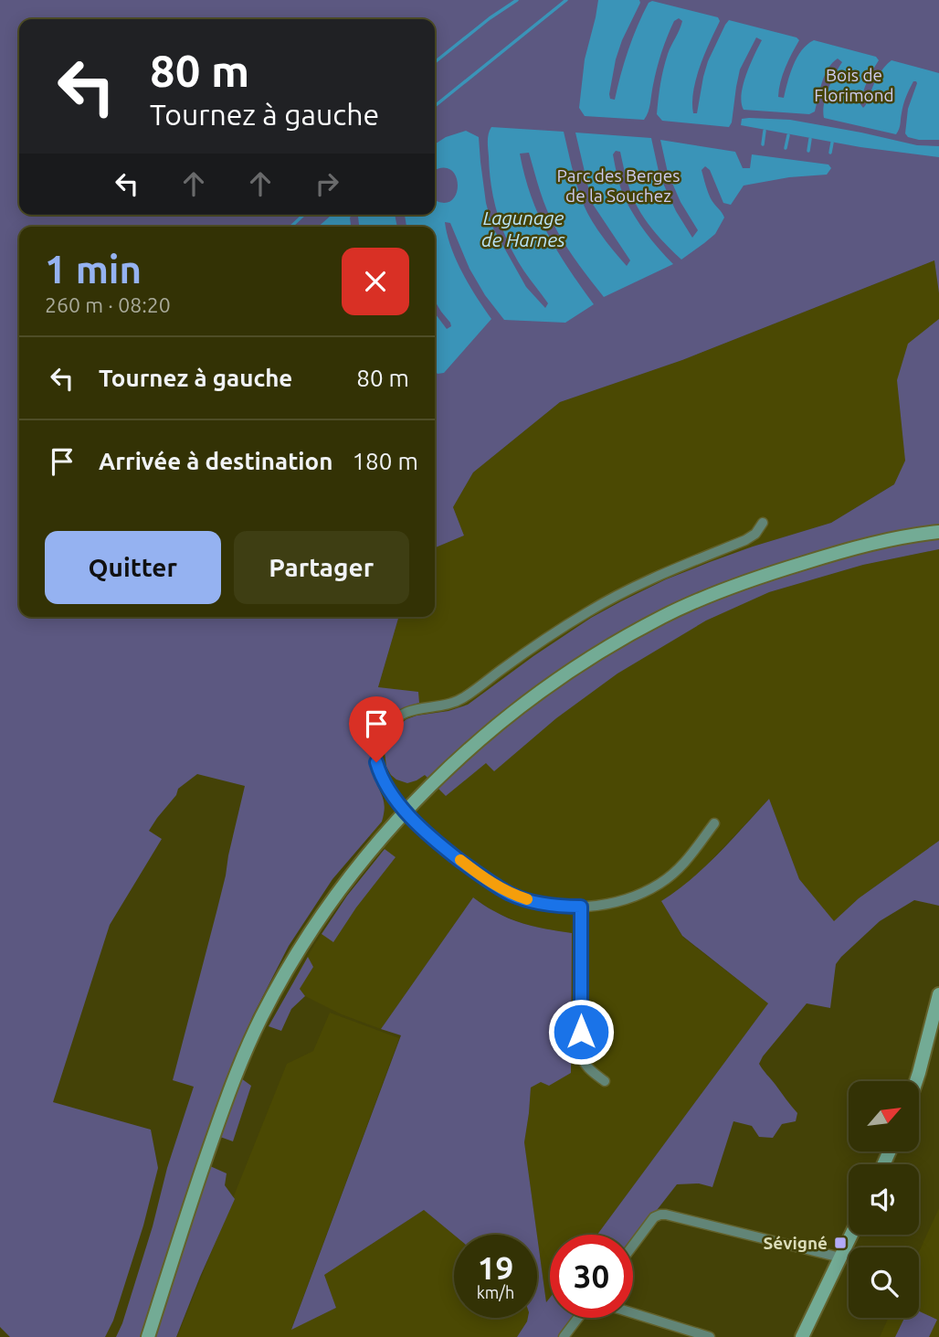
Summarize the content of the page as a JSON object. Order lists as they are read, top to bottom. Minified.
{"water":["Lagunage de Harnes"],"parks":["Bois de Florimond","Parc des Berges de la Souchez"],"places":{"transit":["Sévigné"]},"north":"top right","page":{"turn":["80 m","Tournez à gauche"],"heading":["1 min","260 m · 08:20"],"list":[{"name":"Tournez à gauche","value":"80 m"},{"name":"Arrivée à destination","value":"180 m"}],"buttons":["Quitter","Partager"],"speed":"19 km/h","limit":"30"}}
